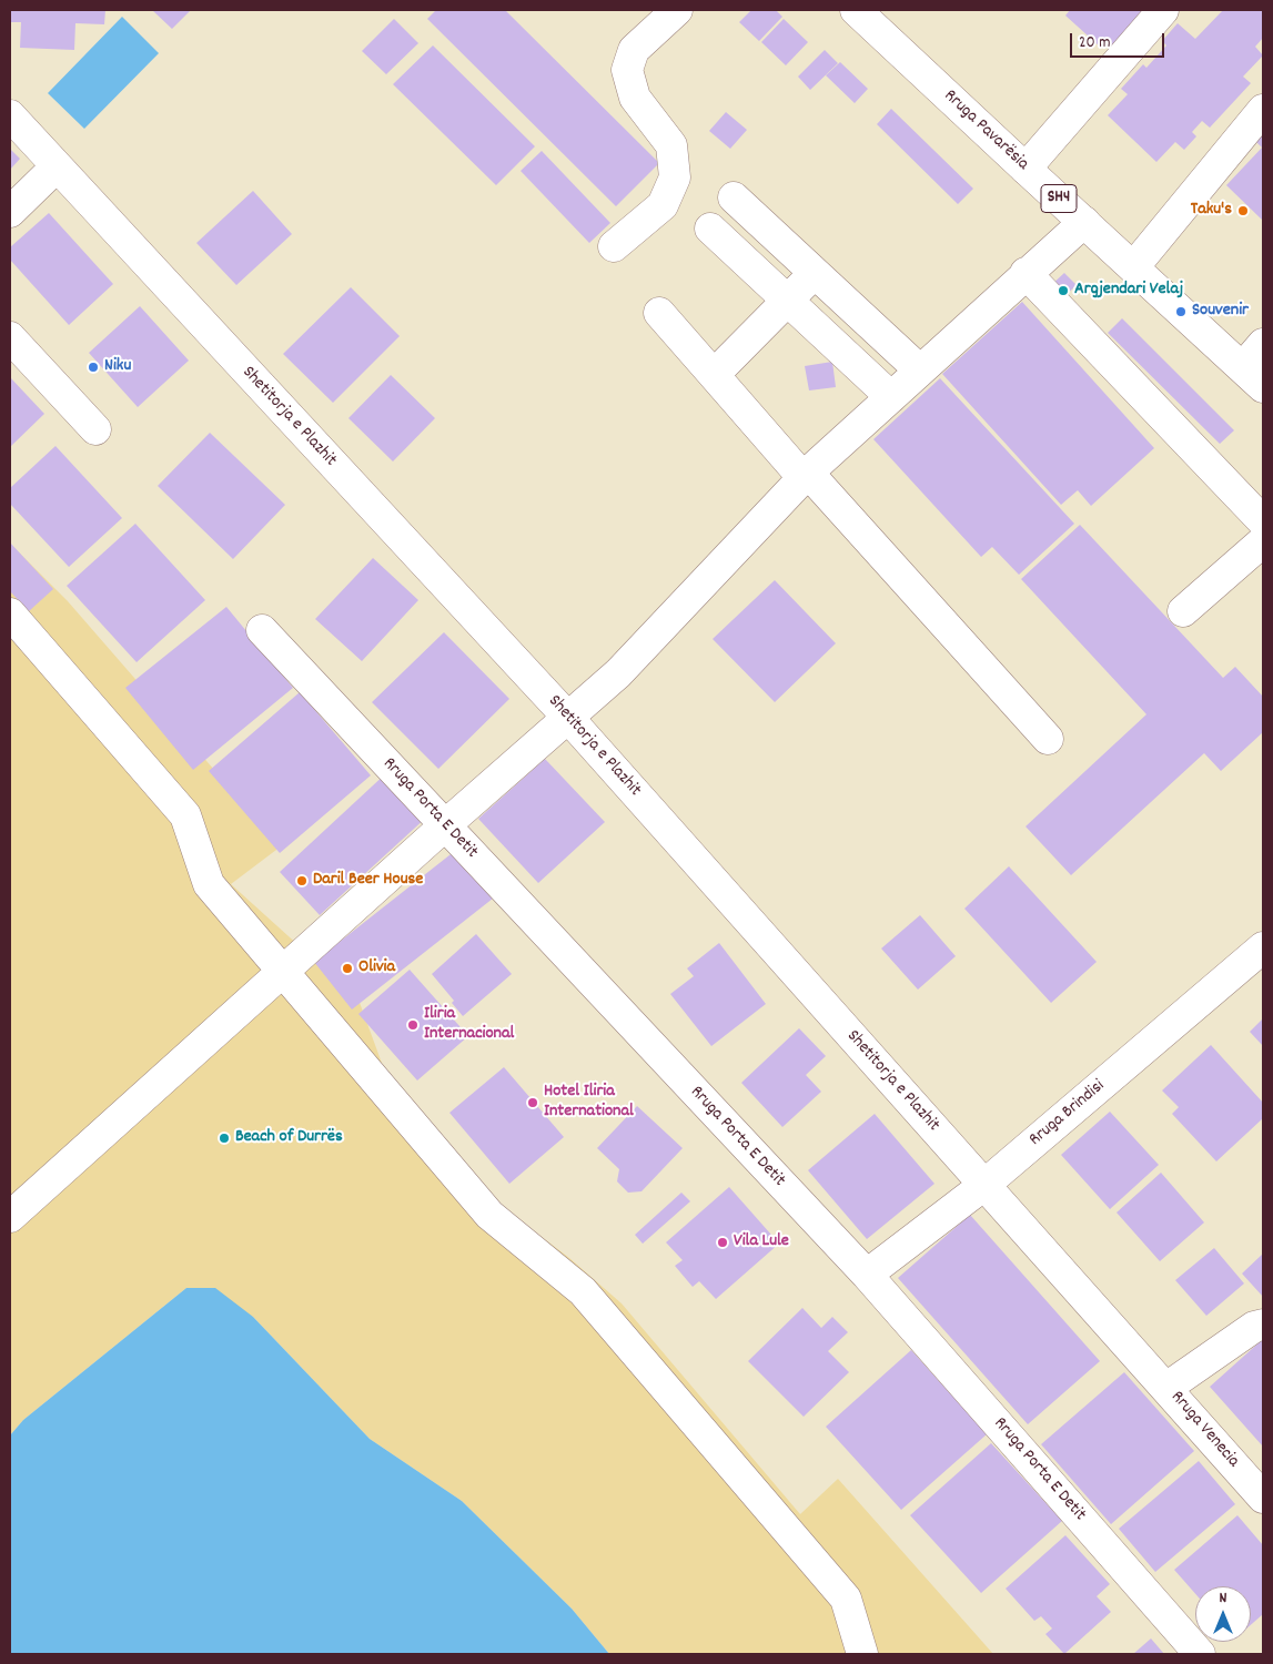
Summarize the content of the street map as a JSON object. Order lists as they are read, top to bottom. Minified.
{"streets":{"street":["Rruga Pavarësia","SH4","Shetitorja e Plazhit","Rruga Porta E Detit","Rruga Brindisi","Rruga Venecia"]},"crossings":[["Shetitorja e Plazhit","Rruga Brindisi"],["Shetitorja e Plazhit","Rruga Venecia"],["Rruga Porta E Detit","Rruga Brindisi"]],"places":["Taku's","Argjendari Velaj","Souvenir","Niku","Daril Beer House","Olivia","Iliria Internacional","Hotel Iliria International","Beach of Durrës","Vila Lule"],"scale_bar":"20 m","north":"top"}
